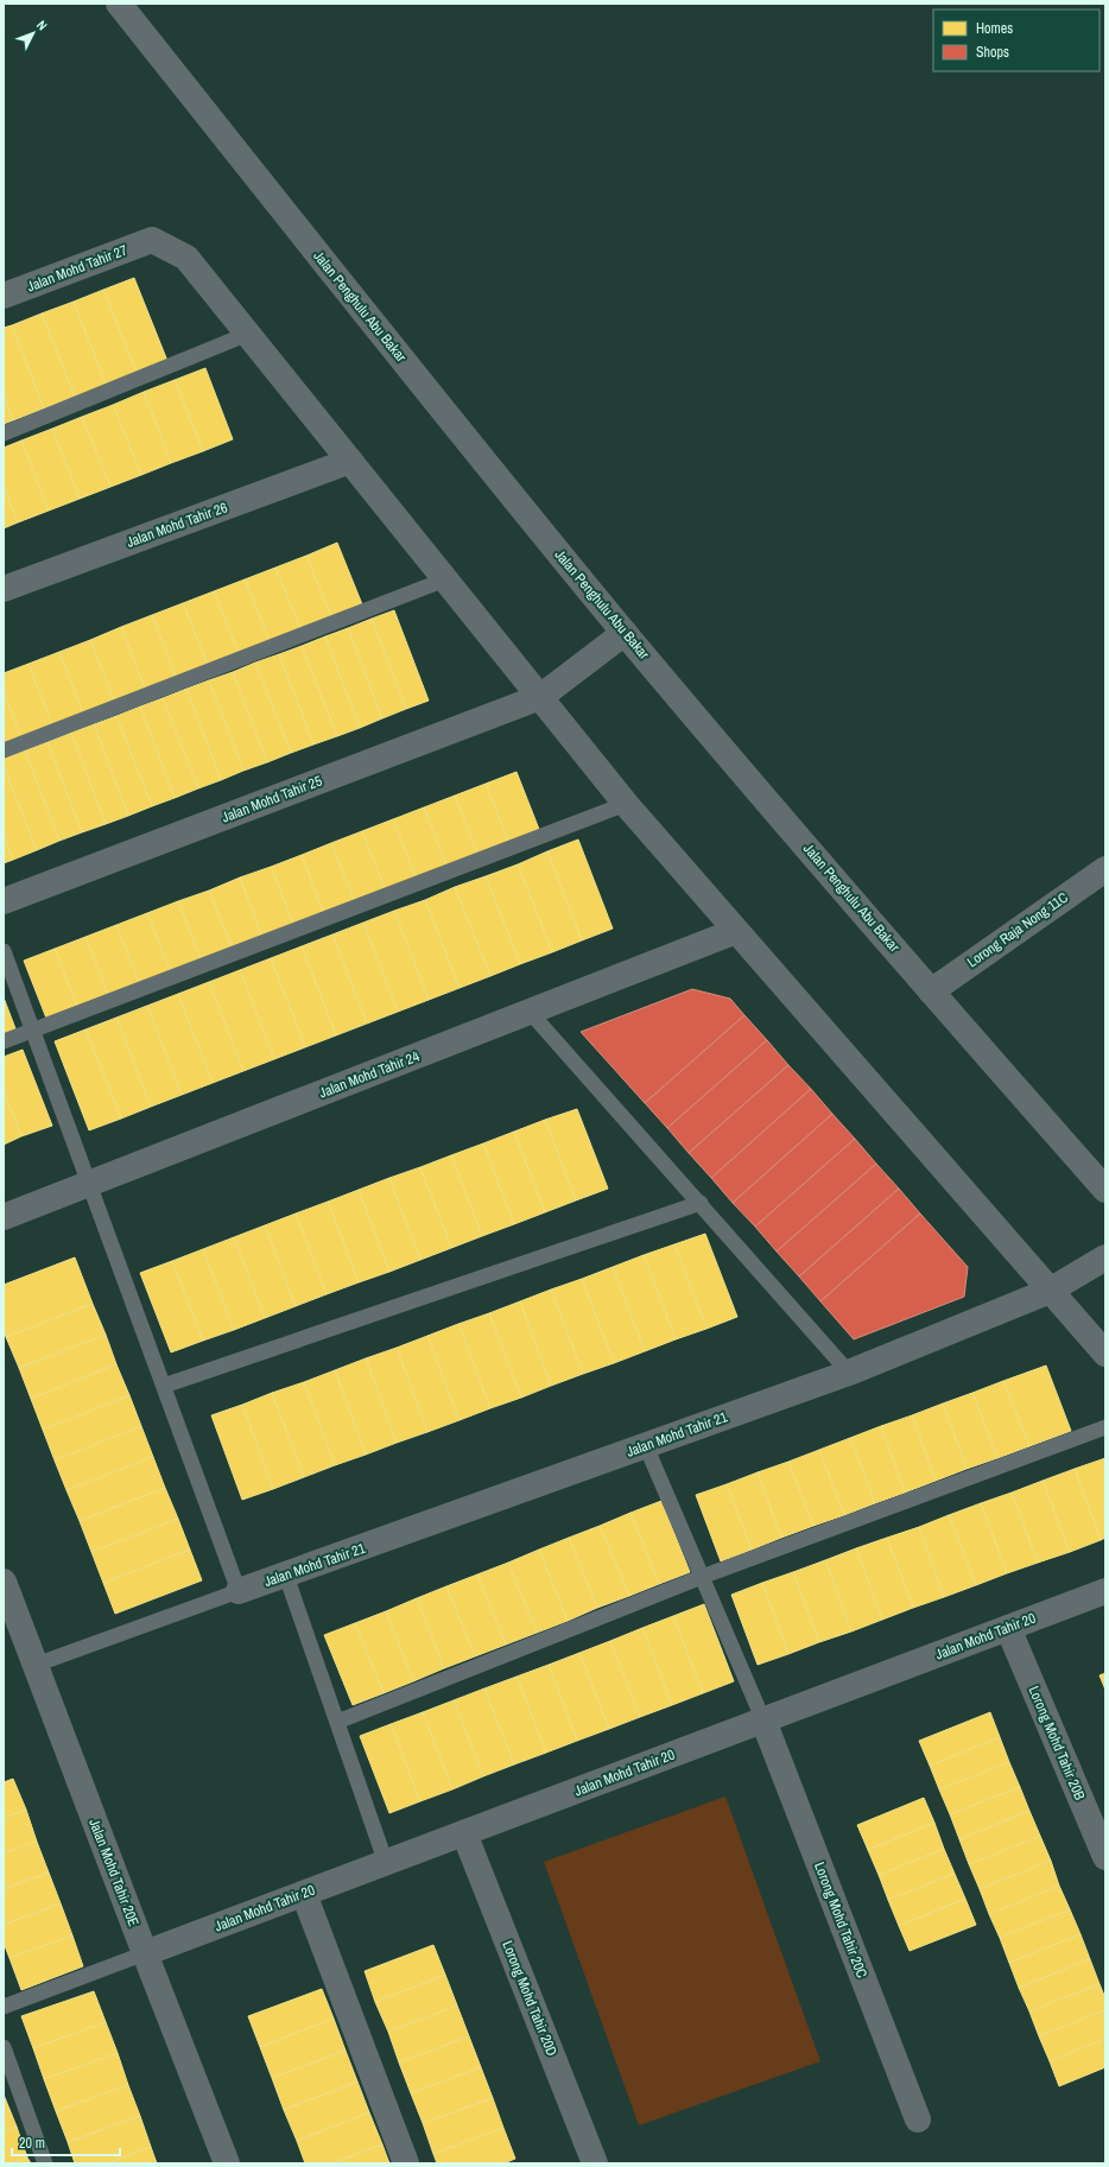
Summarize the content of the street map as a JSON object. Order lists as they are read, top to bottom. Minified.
{"streets":{"street":["Jalan Mohd Tahir 27","Jalan Penghulu Abu Bakar","Jalan Mohd Tahir 26","Jalan Mohd Tahir 25","Lorong Raja Nong 11C","Jalan Mohd Tahir 24","Jalan Mohd Tahir 21","Jalan Mohd Tahir 20","Lorong Mohd Tahir 20B","Jalan Mohd Tahir 20E","Lorong Mohd Tahir 20C","Lorong Mohd Tahir 20D"]},"crossings":[["Jalan Penghulu Abu Bakar","Jalan Mohd Tahir 25"],["Jalan Penghulu Abu Bakar","Lorong Raja Nong 11C"],["Jalan Mohd Tahir 20","Lorong Mohd Tahir 20B"],["Jalan Mohd Tahir 20","Jalan Mohd Tahir 20E"],["Jalan Mohd Tahir 20","Lorong Mohd Tahir 20C"],["Jalan Mohd Tahir 20","Lorong Mohd Tahir 20D"]],"legend":["Homes","Shops"],"scale_bar":"20 m","north":"top right"}
